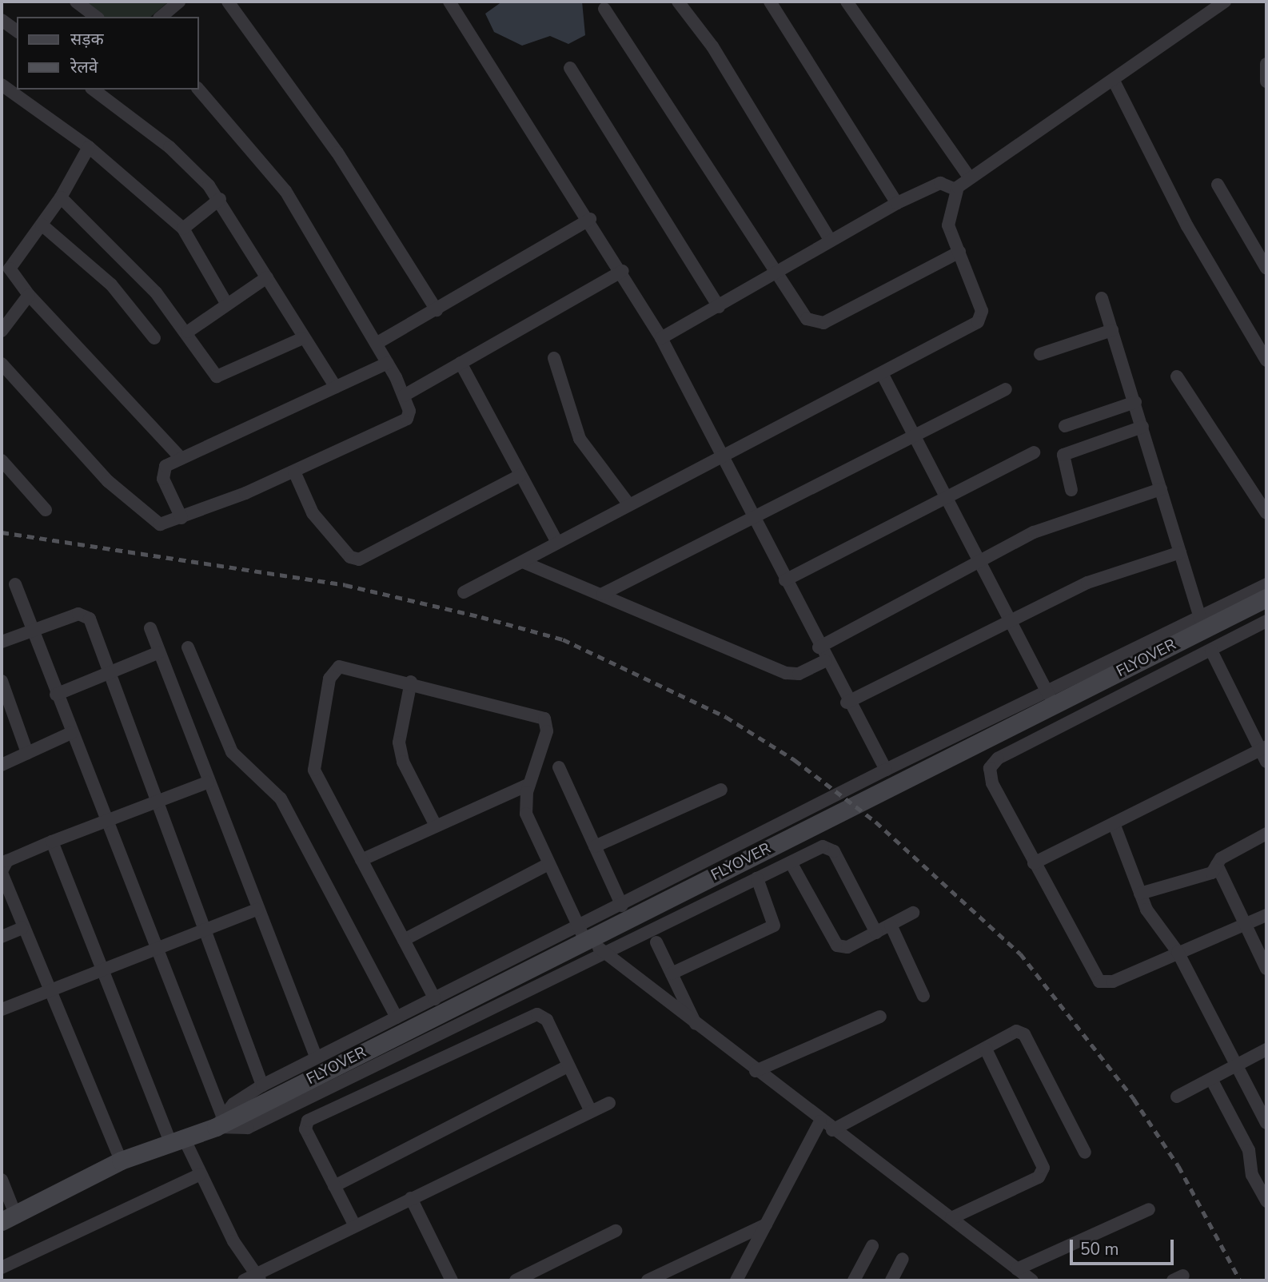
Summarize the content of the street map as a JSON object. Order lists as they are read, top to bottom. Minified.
{"streets":{"main road":["FLYOVER"]},"legend":["सड़क","रेलवे"],"scale_bar":"50 m"}
